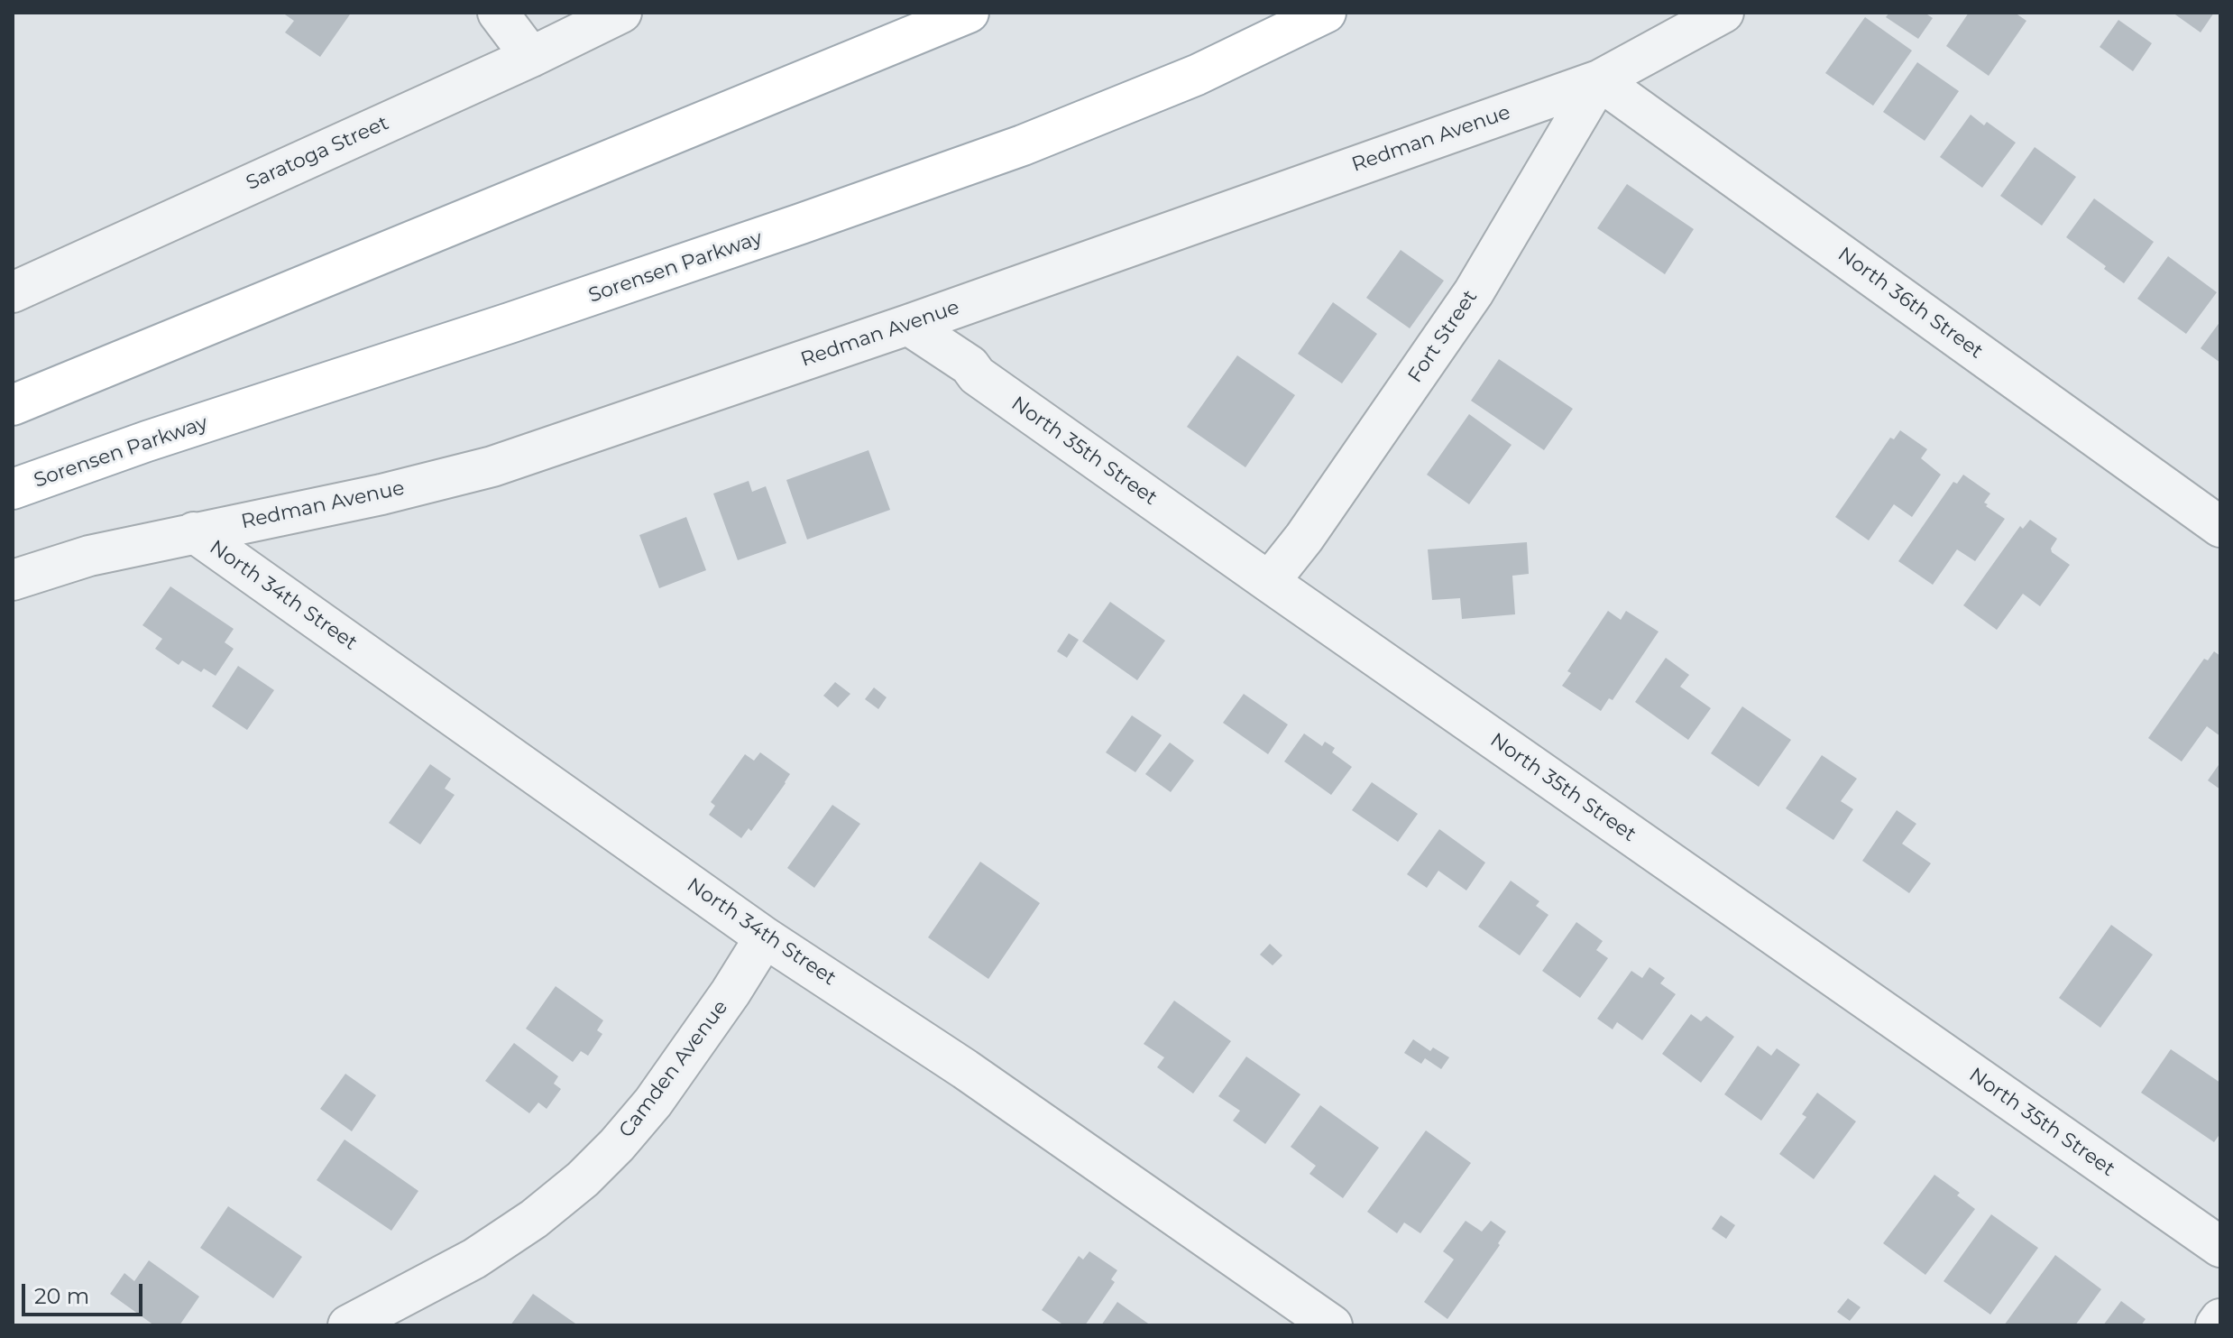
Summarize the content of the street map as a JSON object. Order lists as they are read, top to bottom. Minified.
{"streets":{"main road":["Sorensen Parkway"],"street":["Redman Avenue","Saratoga Street","North 36th Street","Fort Street","North 35th Street","North 34th Street","Camden Avenue"]},"crossings":[["Redman Avenue","North 36th Street"],["Redman Avenue","Fort Street"],["Redman Avenue","North 35th Street"],["Redman Avenue","North 34th Street"],["North 36th Street","Fort Street"],["Fort Street","North 35th Street"],["North 34th Street","Camden Avenue"]],"scale_bar":"20 m"}
